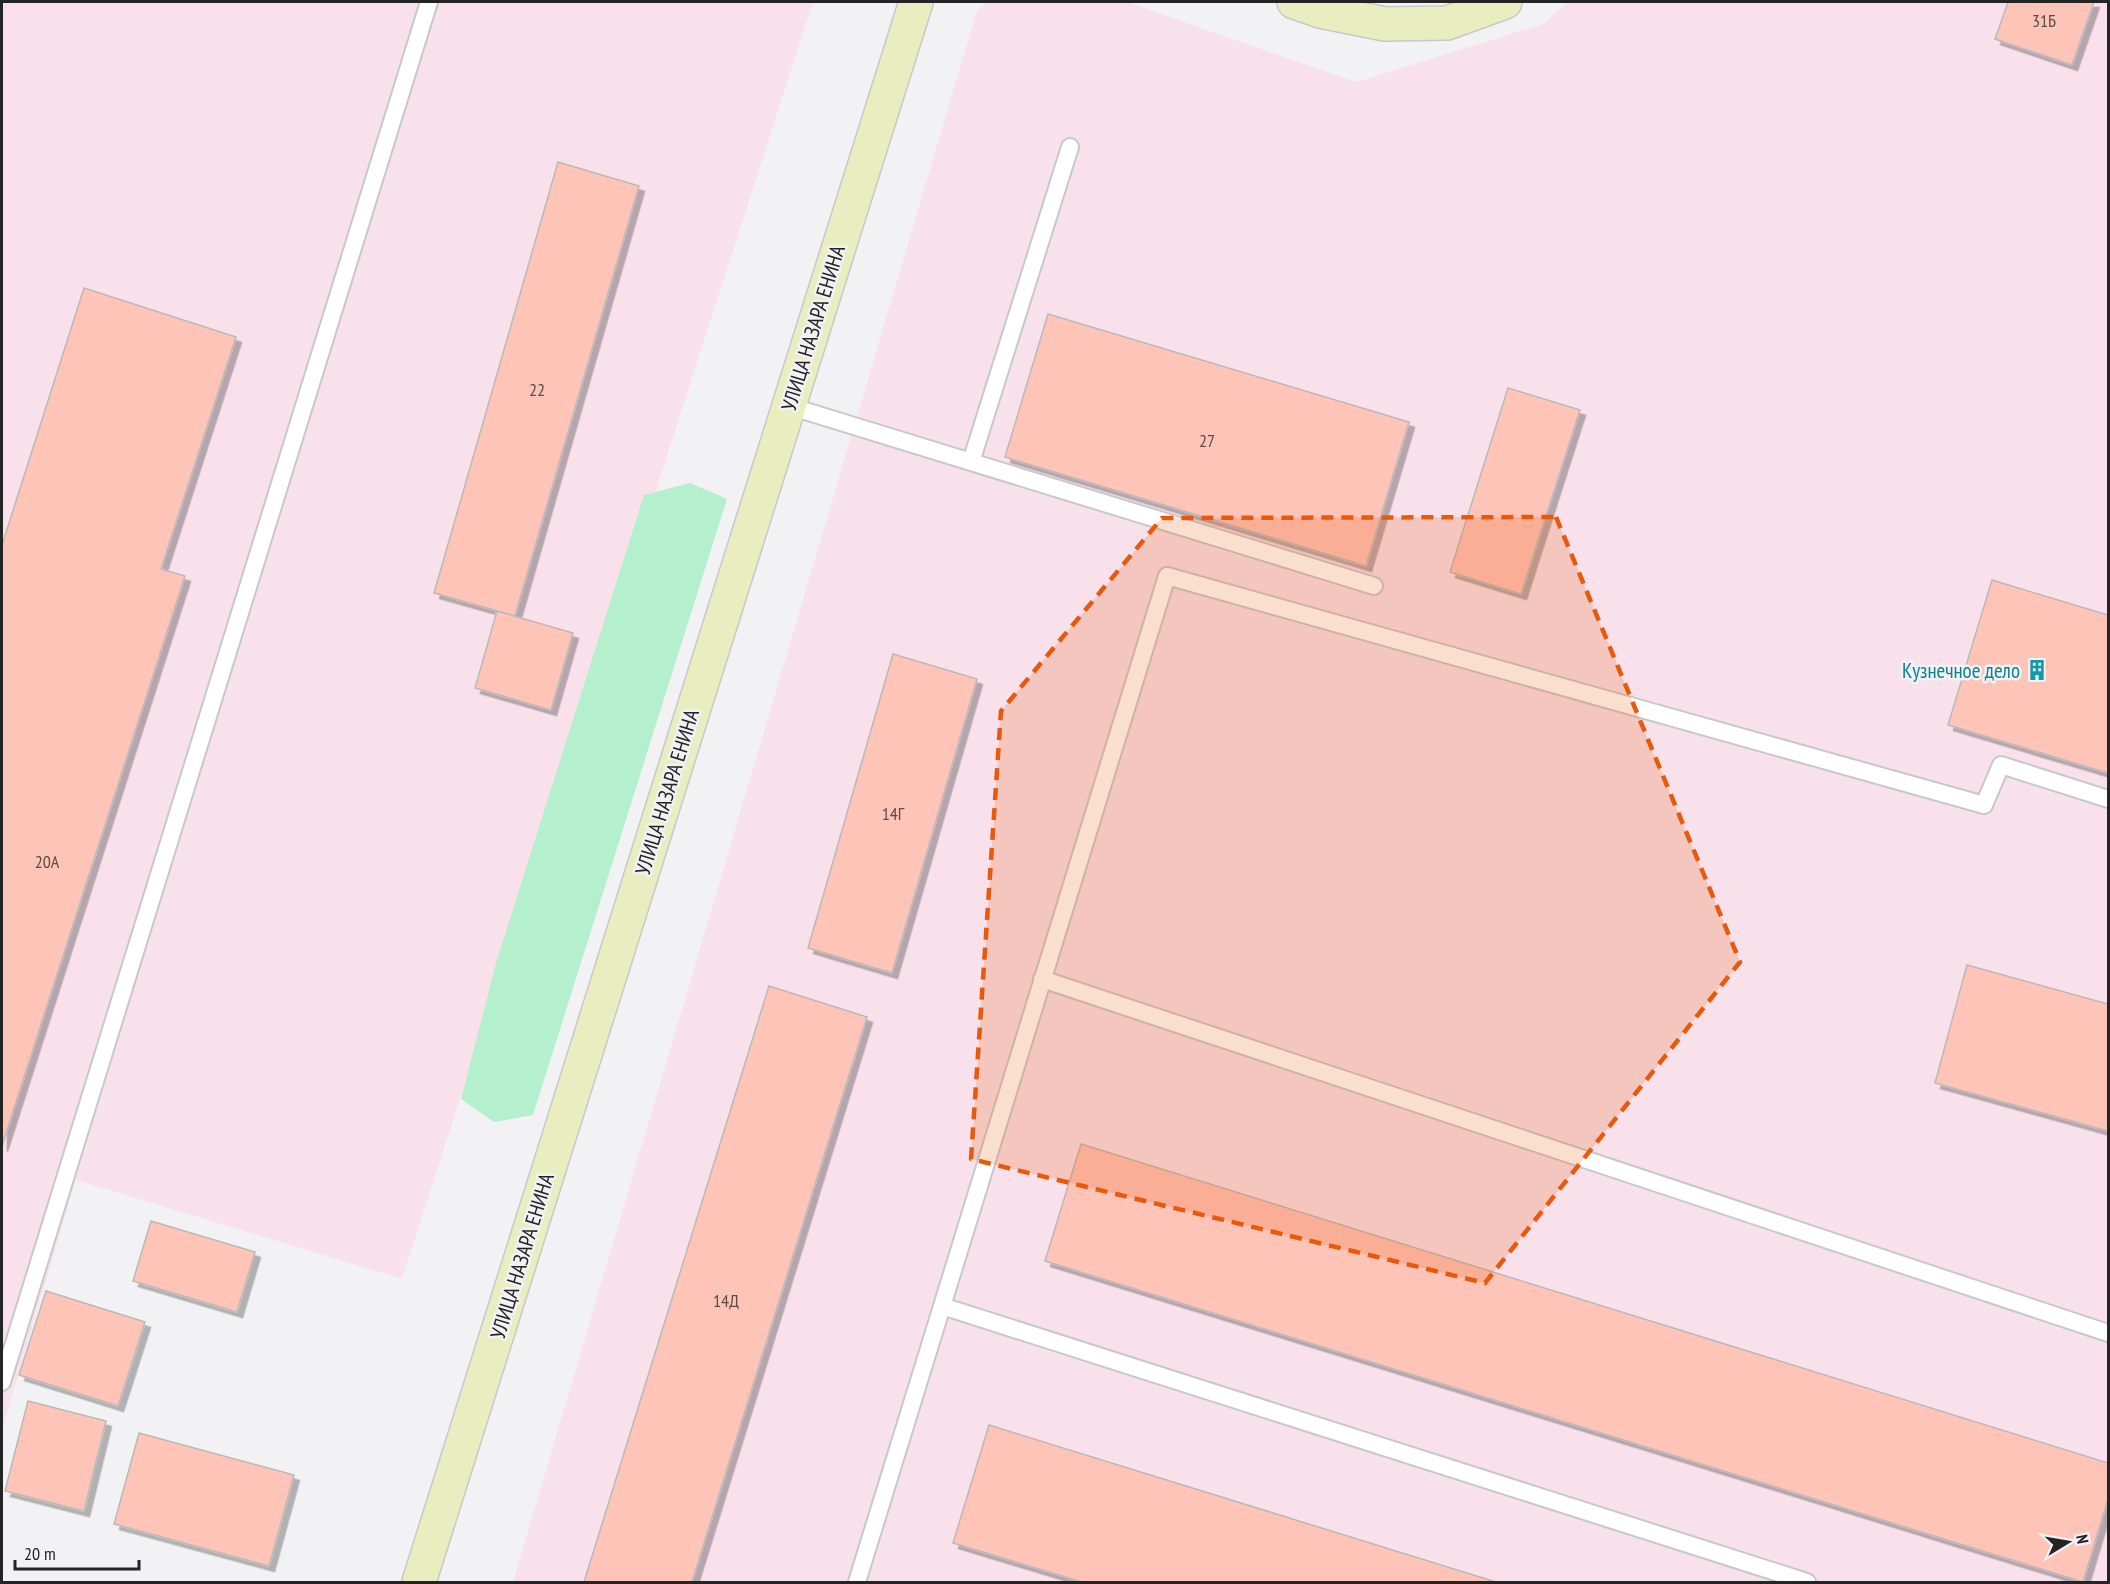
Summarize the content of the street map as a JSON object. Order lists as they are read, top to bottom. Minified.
{"streets":{"main road":["УЛИЦА НАЗАРА ЕНИНА"]},"places":{"building":["Кузнечное дело"]},"house_numbers":["31Б","22","27","14Г","20А","14Д"],"scale_bar":"20 m","north":"right"}
